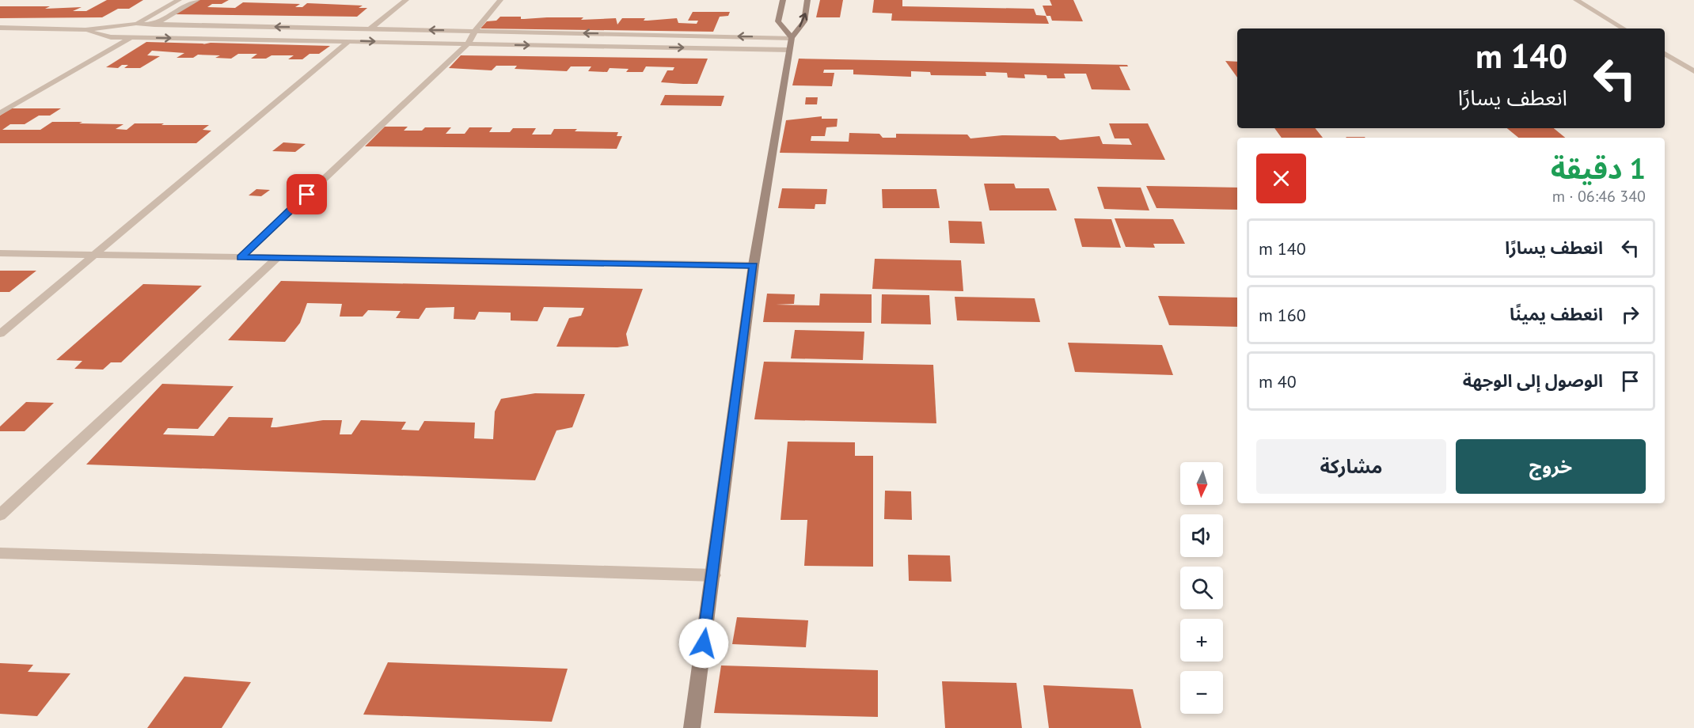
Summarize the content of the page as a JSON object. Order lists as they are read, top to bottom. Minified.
{"north":"bottom","page":{"turn":["140 m","انعطف يسارًا"],"heading":["1 دقيقة","340 m · 06:46"],"list":[{"name":"انعطف يسارًا","value":"140 m"},{"name":"انعطف يمينًا","value":"160 m"},{"name":"الوصول إلى الوجهة","value":"40 m"}],"buttons":["خروج","مشاركة"],"map_buttons":["+","−"]}}
